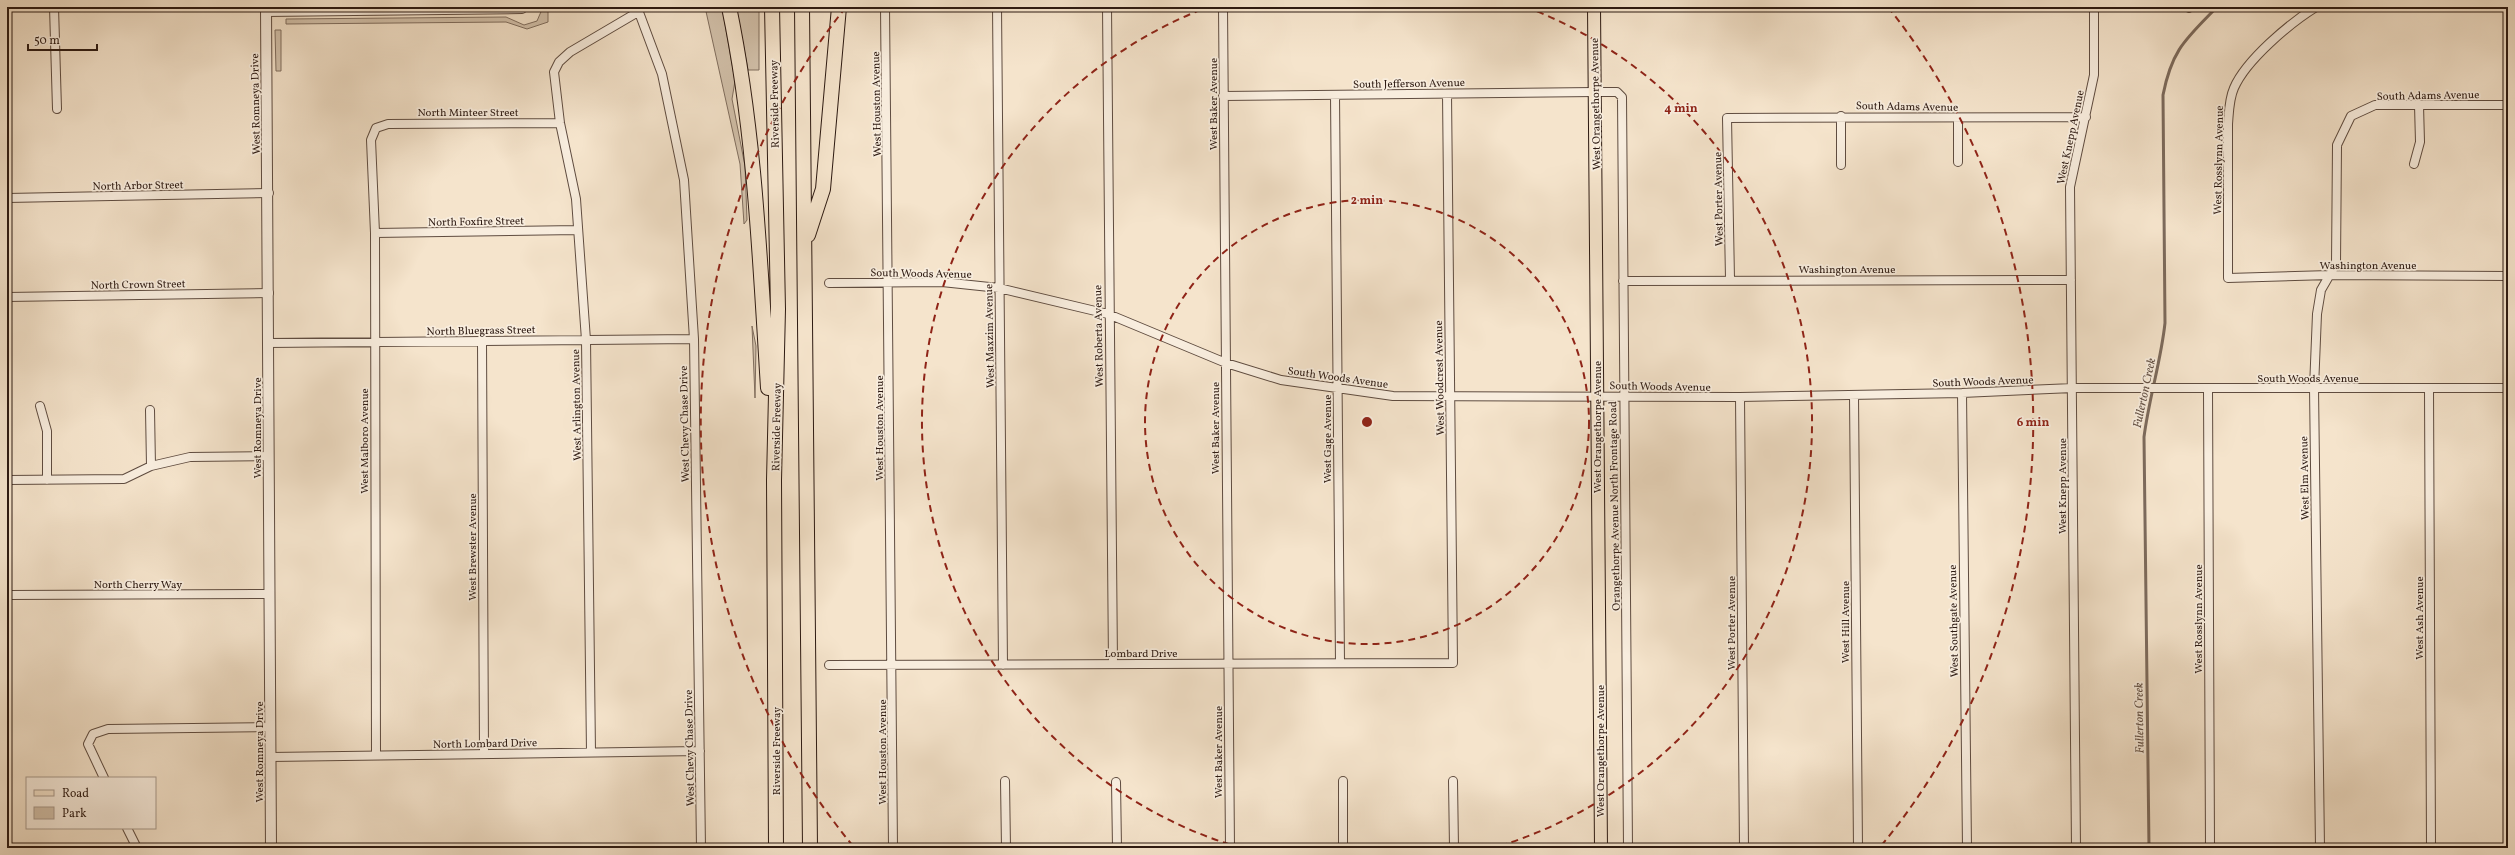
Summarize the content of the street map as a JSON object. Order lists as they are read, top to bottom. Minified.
{"streets":{"highway":["Riverside Freeway"],"main road":["West Orangethorpe Avenue"],"street":["South Jefferson Avenue","South Adams Avenue","West Romneya Drive","West Houston Avenue","West Baker Avenue","North Minteer Street","West Knepp Avenue","West Rosslynn Avenue","North Arbor Street","West Porter Avenue","North Foxfire Street","Washington Avenue","South Woods Avenue","North Crown Street","North Bluegrass Street","West Maxzim Avenue","West Roberta Avenue","West Woodcrest Avenue","West Arlington Avenue","West Chevy Chase Drive","West Gage Avenue","West Malboro Avenue","West Elm Avenue","Orangethorpe Avenue North Frontage Road","West Brewster Avenue","North Cherry Way","West Ash Avenue","West Southgate Avenue","West Hill Avenue","Lombard Drive","North Lombard Drive"]},"crossings":[["South Jefferson Avenue","West Baker Avenue"],["South Jefferson Avenue","West Orangethorpe Avenue"],["South Jefferson Avenue","West Woodcrest Avenue"],["South Jefferson Avenue","West Gage Avenue"],["South Jefferson Avenue","Orangethorpe Avenue North Frontage Road"],["South Adams Avenue","West Knepp Avenue"],["South Adams Avenue","West Porter Avenue"],["South Adams Avenue","West Elm Avenue"],["West Romneya Drive","North Arbor Street"],["West Romneya Drive","North Crown Street"],["West Romneya Drive","North Bluegrass Street"],["West Romneya Drive","North Cherry Way"],["West Romneya Drive","North Lombard Drive"],["West Houston Avenue","South Woods Avenue"],["West Houston Avenue","Lombard Drive"],["West Baker Avenue","South Woods Avenue"],["West Baker Avenue","Lombard Drive"],["West Orangethorpe Avenue","South Woods Avenue"],["West Orangethorpe Avenue","Orangethorpe Avenue North Frontage Road"],["North Minteer Street","West Arlington Avenue"],["North Minteer Street","West Malboro Avenue"],["West Knepp Avenue","Washington Avenue"],["West Knepp Avenue","South Woods Avenue"],["West Rosslynn Avenue","Washington Avenue"],["West Rosslynn Avenue","South Woods Avenue"],["West Porter Avenue","Washington Avenue"],["West Porter Avenue","South Woods Avenue"],["North Foxfire Street","West Arlington Avenue"],["North Foxfire Street","West Malboro Avenue"],["Washington Avenue","West Elm Avenue"],["Washington Avenue","Orangethorpe Avenue North Frontage Road"],["South Woods Avenue","West Maxzim Avenue"],["South Woods Avenue","West Roberta Avenue"],["South Woods Avenue","West Woodcrest Avenue"],["South Woods Avenue","West Gage Avenue"],["South Woods Avenue","West Elm Avenue"],["South Woods Avenue","Orangethorpe Avenue North Frontage Road"],["South Woods Avenue","West Ash Avenue"],["South Woods Avenue","West Southgate Avenue"],["South Woods Avenue","West Hill Avenue"],["North Bluegrass Street","West Arlington Avenue"],["North Bluegrass Street","West Chevy Chase Drive"],["North Bluegrass Street","West Malboro Avenue"],["North Bluegrass Street","West Brewster Avenue"],["West Maxzim Avenue","Lombard Drive"],["West Roberta Avenue","Lombard Drive"],["West Woodcrest Avenue","Lombard Drive"],["West Arlington Avenue","West Chevy Chase Drive"],["West Arlington Avenue","North Lombard Drive"],["West Chevy Chase Drive","North Lombard Drive"],["West Gage Avenue","Lombard Drive"],["West Malboro Avenue","North Lombard Drive"],["West Brewster Avenue","North Lombard Drive"]],"water":["Fullerton Creek"],"legend":["Road","Park"],"scale_bar":"50 m","rings":["4 min","2 min","6 min"]}
